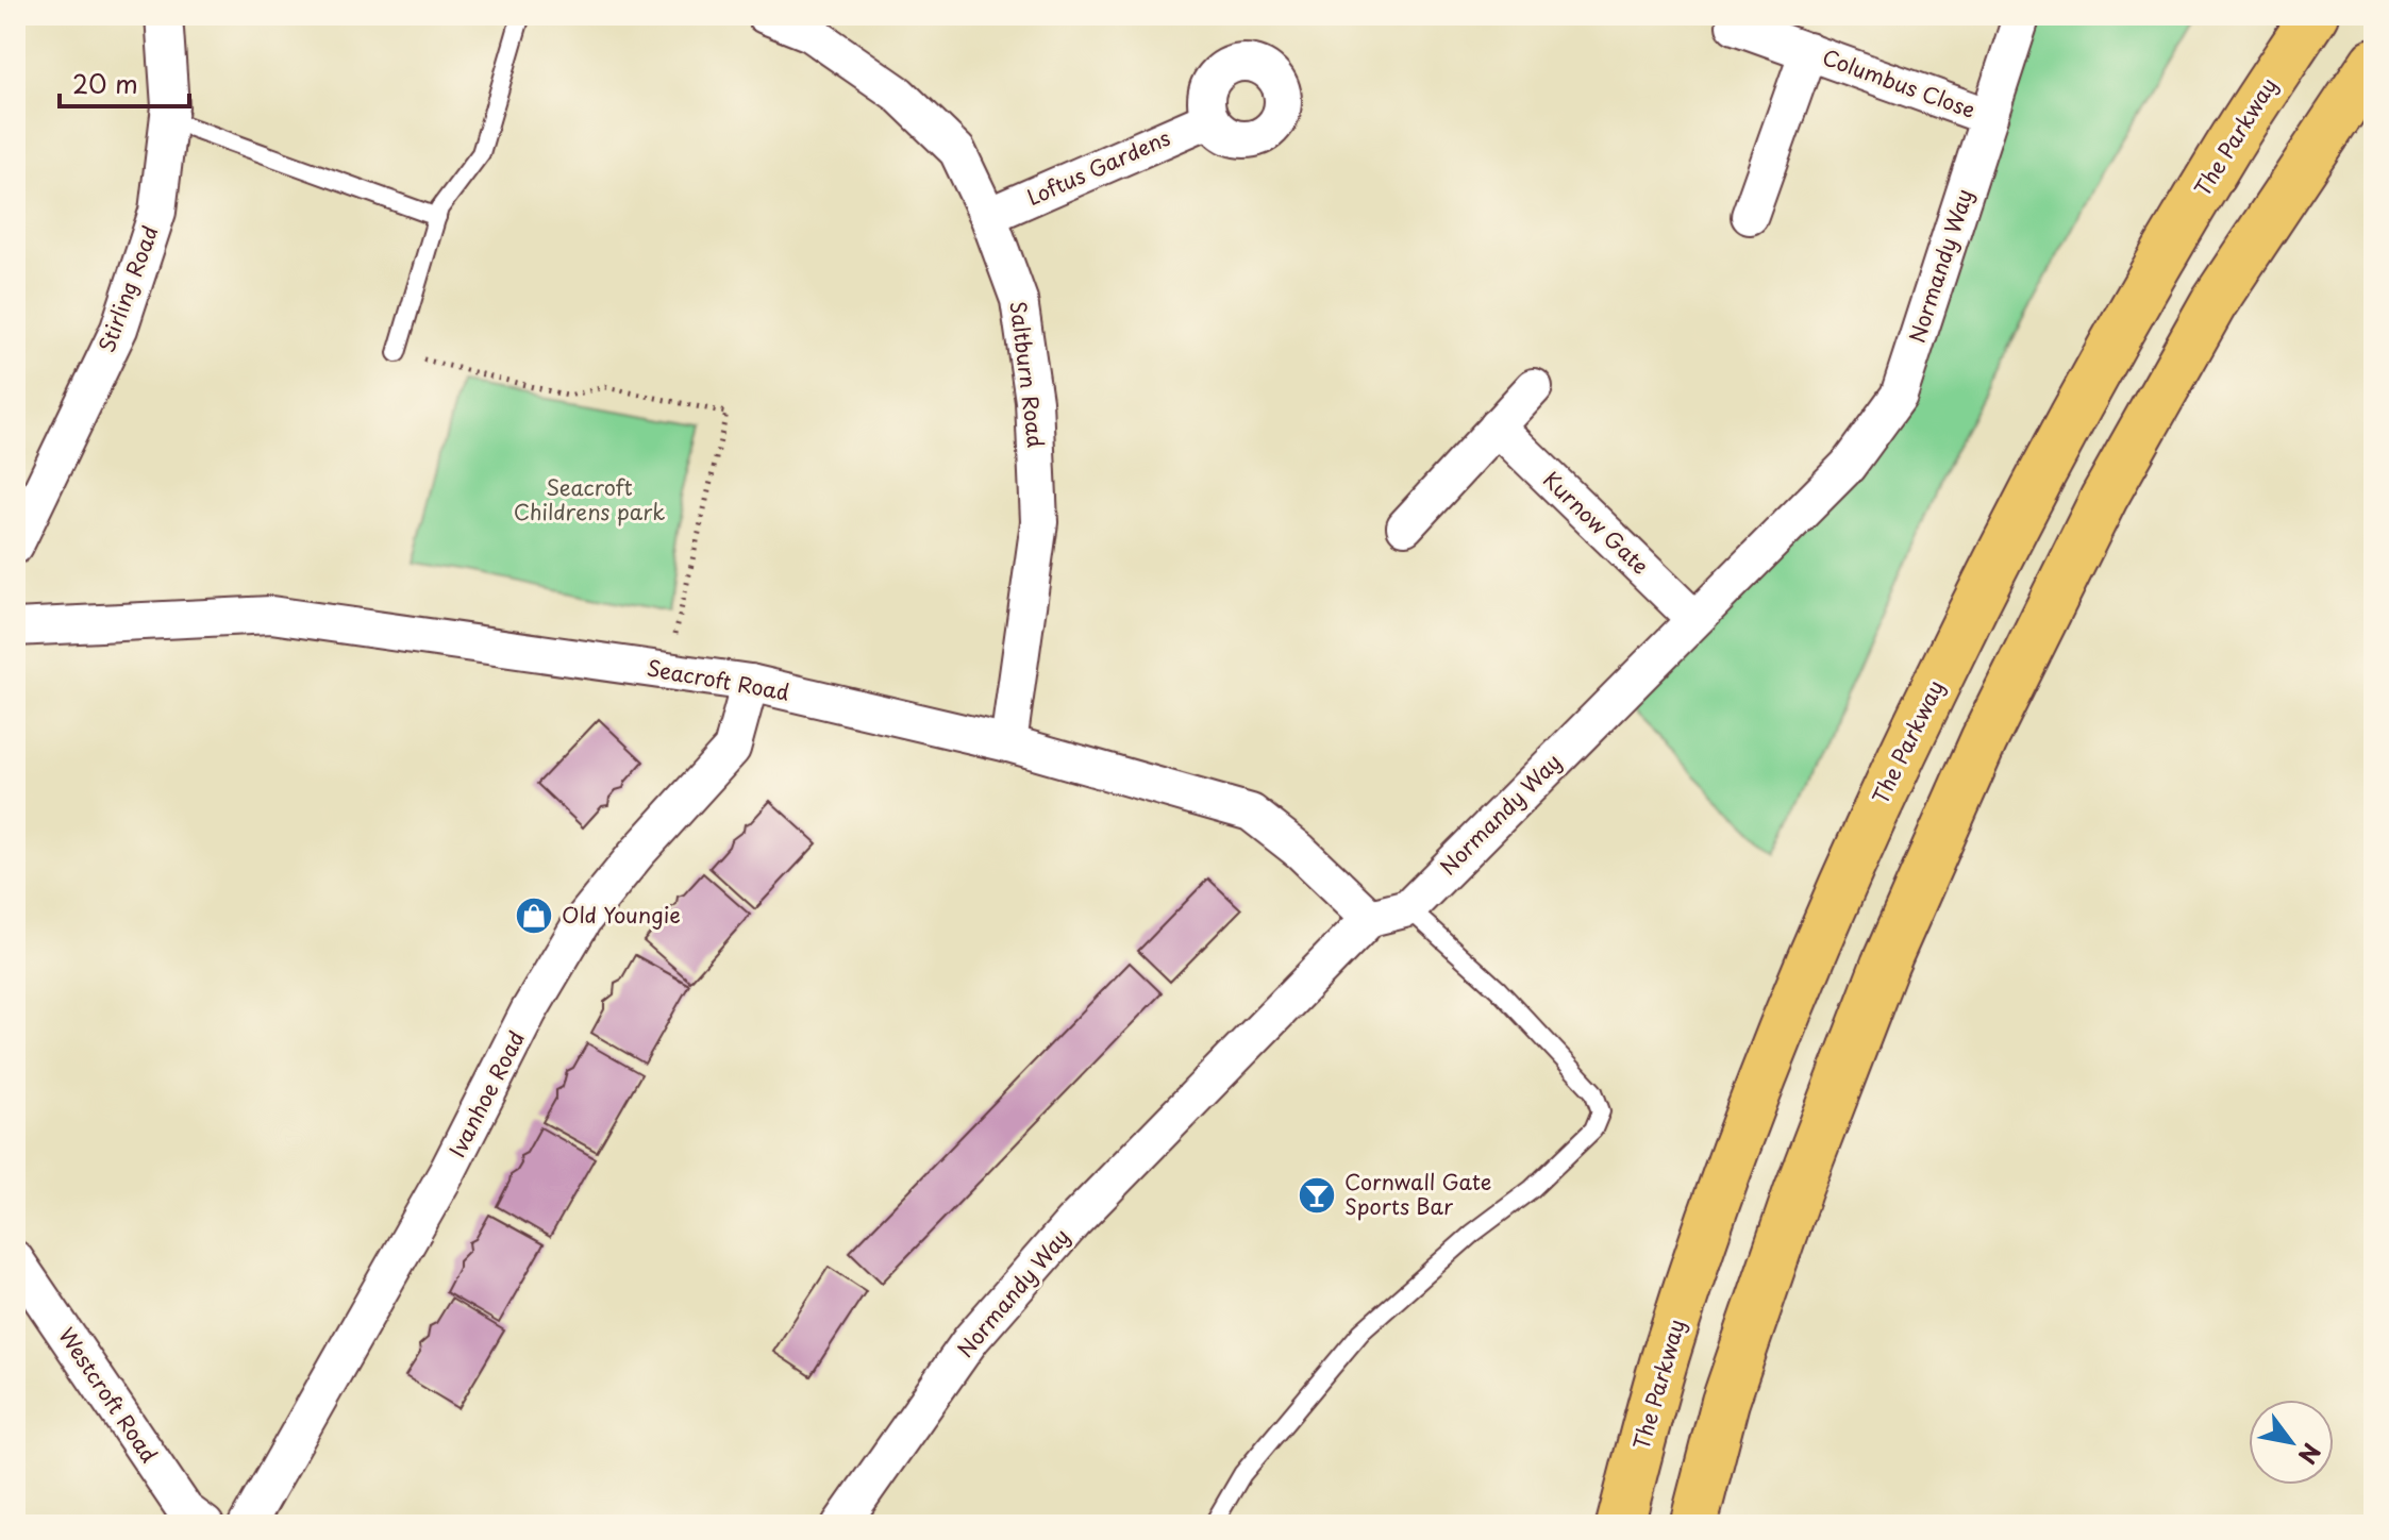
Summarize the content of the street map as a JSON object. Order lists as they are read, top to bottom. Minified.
{"streets":{"highway":["The Parkway"],"street":["Columbus Close","Loftus Gardens","Normandy Way","Stirling Road","Saltburn Road","Kurnow Gate","Seacroft Road","Ivanhoe Road","Westcroft Road"]},"crossings":[["Columbus Close","Normandy Way"],["Loftus Gardens","Saltburn Road"],["Normandy Way","Kurnow Gate"],["Normandy Way","Seacroft Road"],["Saltburn Road","Seacroft Road"],["Seacroft Road","Ivanhoe Road"]],"parks":["Seacroft Childrens park"],"places":{"shop":["Old Youngie"],"bar":["Cornwall Gate Sports Bar"]},"scale_bar":"20 m","north":"bottom right"}
